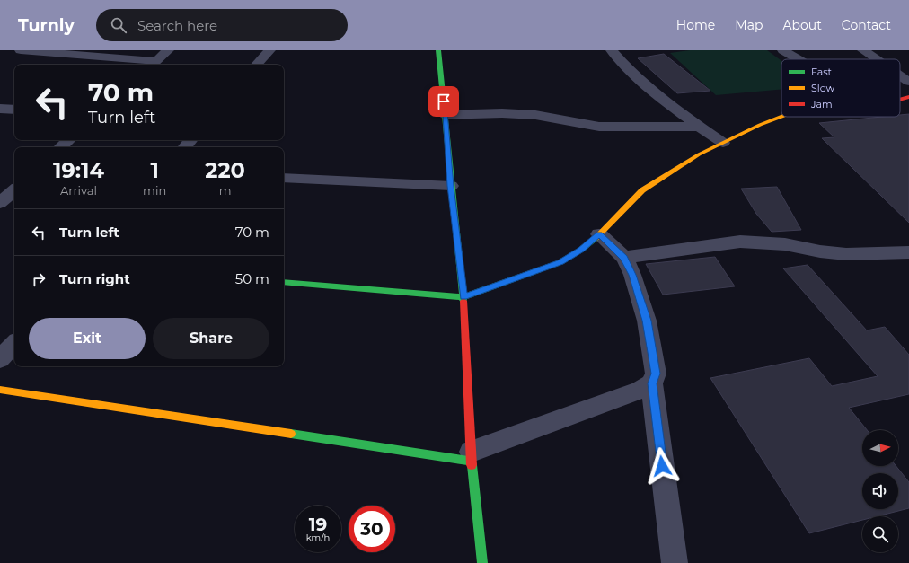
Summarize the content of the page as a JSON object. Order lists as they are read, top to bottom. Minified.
{"legend":["Fast","Slow","Jam"],"north":"right","page":{"header":"Turnly","search":"Search here","nav":["Home","Map","About","Contact"],"turn":["70 m","Turn left"],"eta":["19:14","Arrival","1","min","220","m"],"list":[{"name":"Turn left","value":"70 m"},{"name":"Turn right","value":"50 m"}],"buttons":["Exit","Share"],"speed":"19 km/h","limit":"30"}}
